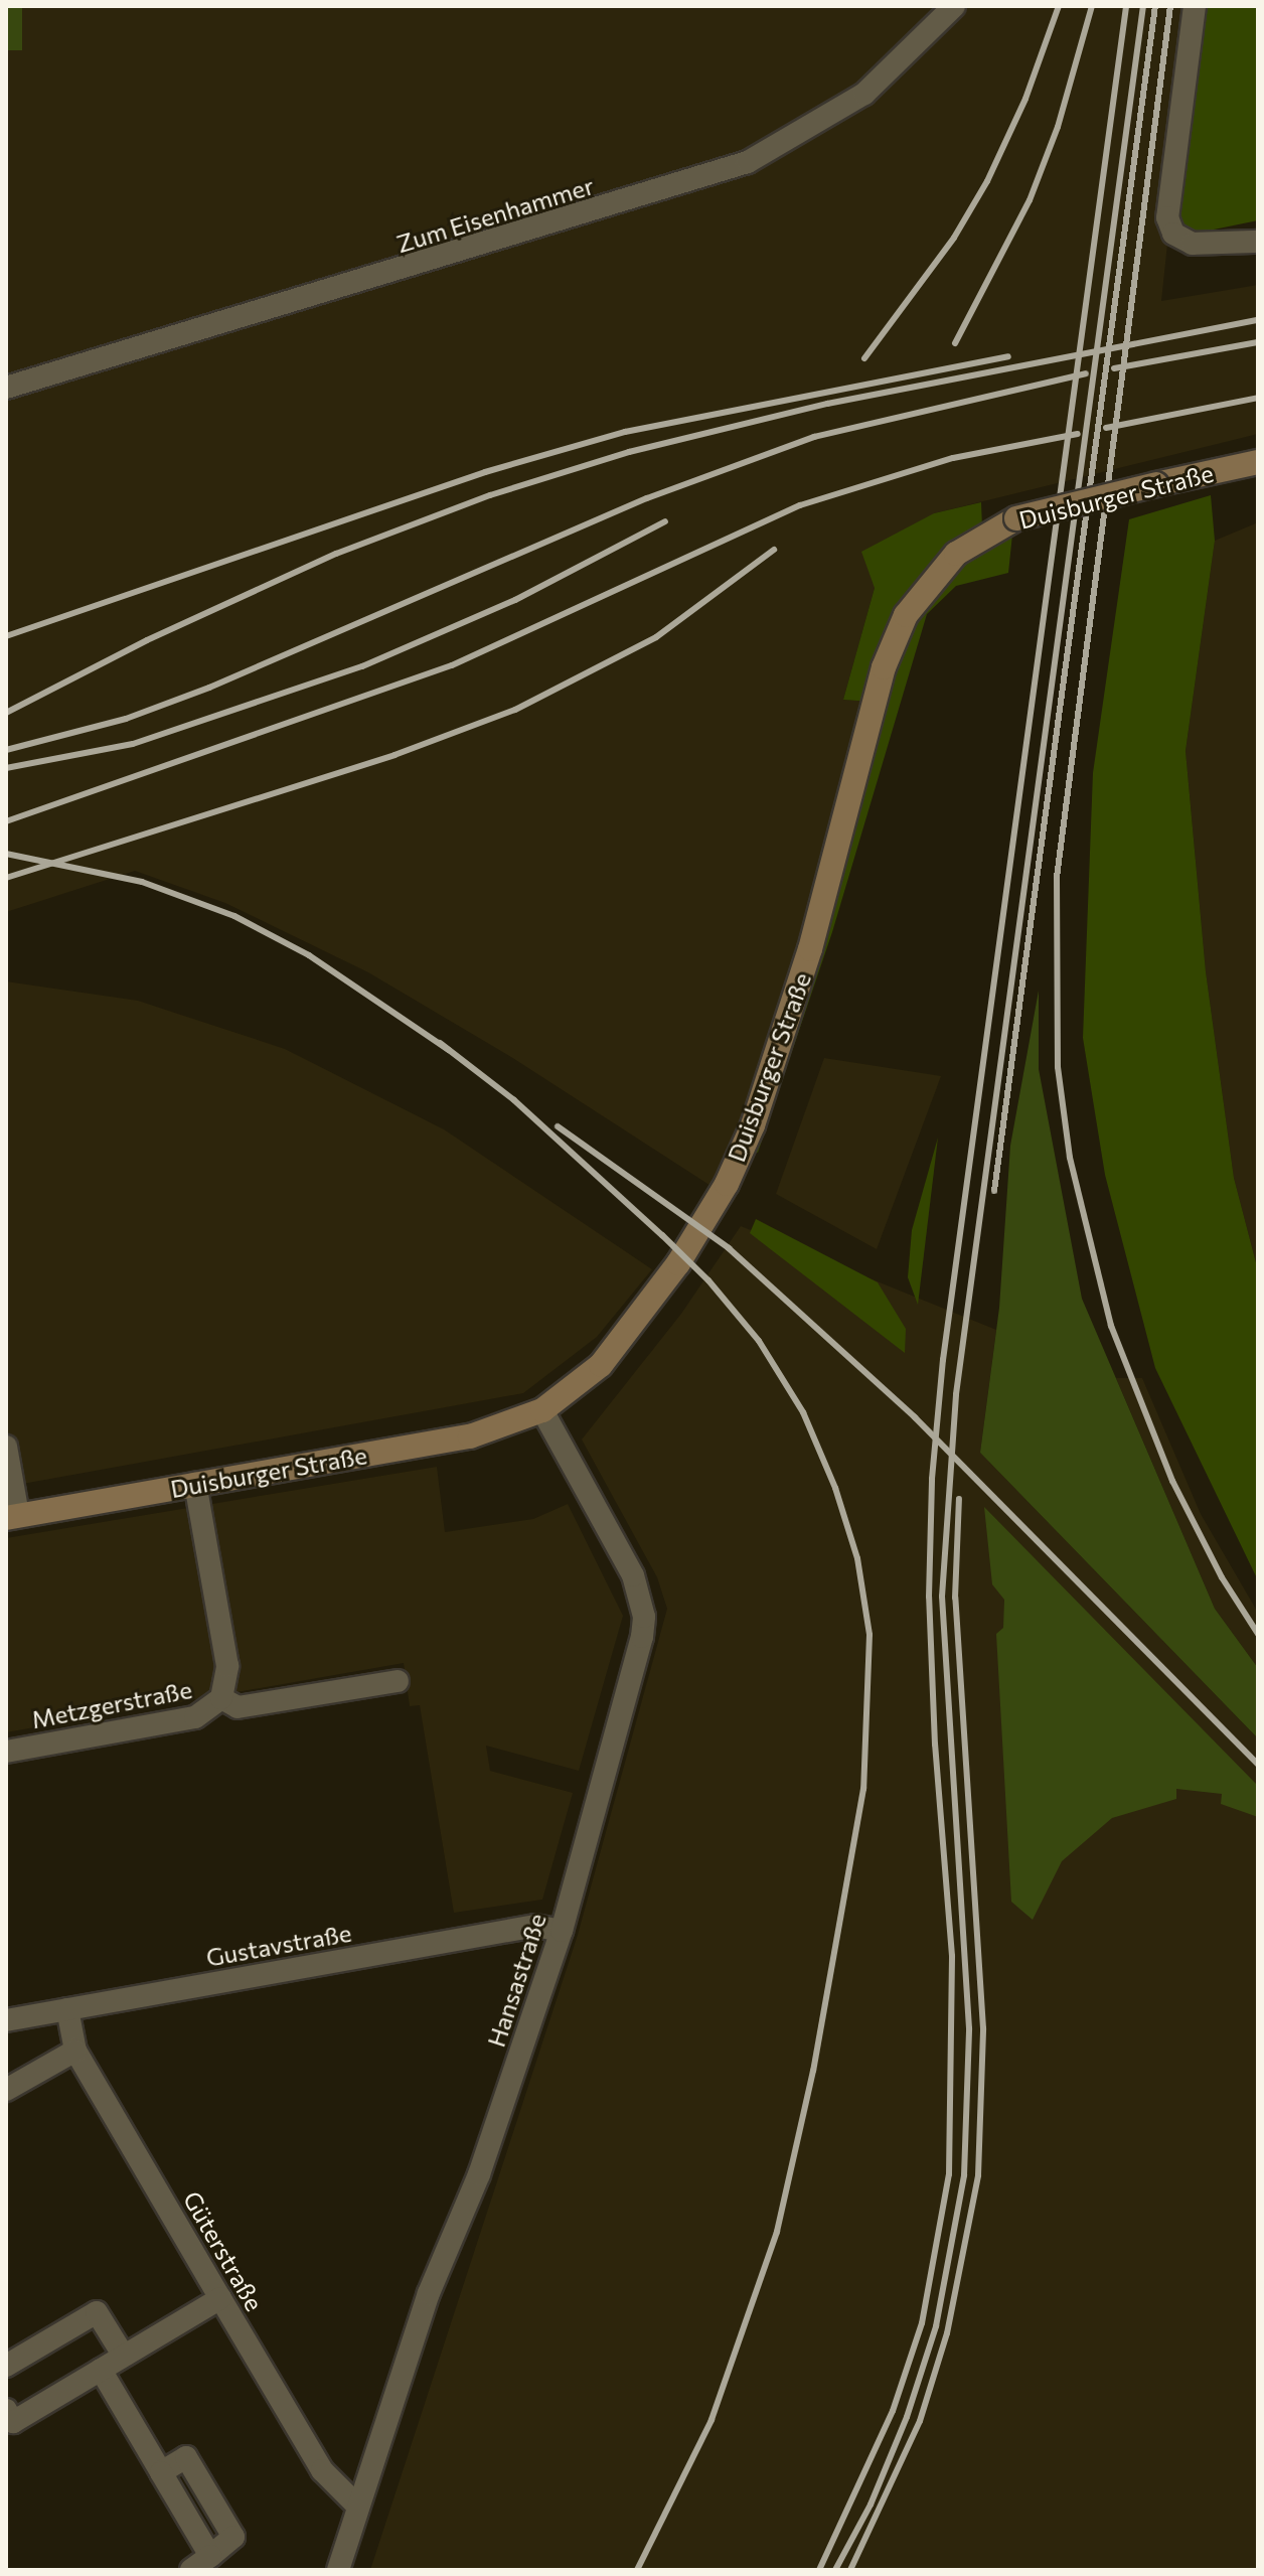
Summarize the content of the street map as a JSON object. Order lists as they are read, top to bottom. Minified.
{"streets":{"main road":["Duisburger Straße"],"street":["Zum Eisenhammer","Metzgerstraße","Gustavstraße","Hansastraße","Güterstraße"]},"crossings":[["Duisburger Straße","Metzgerstraße"],["Duisburger Straße","Hansastraße"],["Gustavstraße","Hansastraße"],["Gustavstraße","Güterstraße"],["Hansastraße","Güterstraße"]]}
